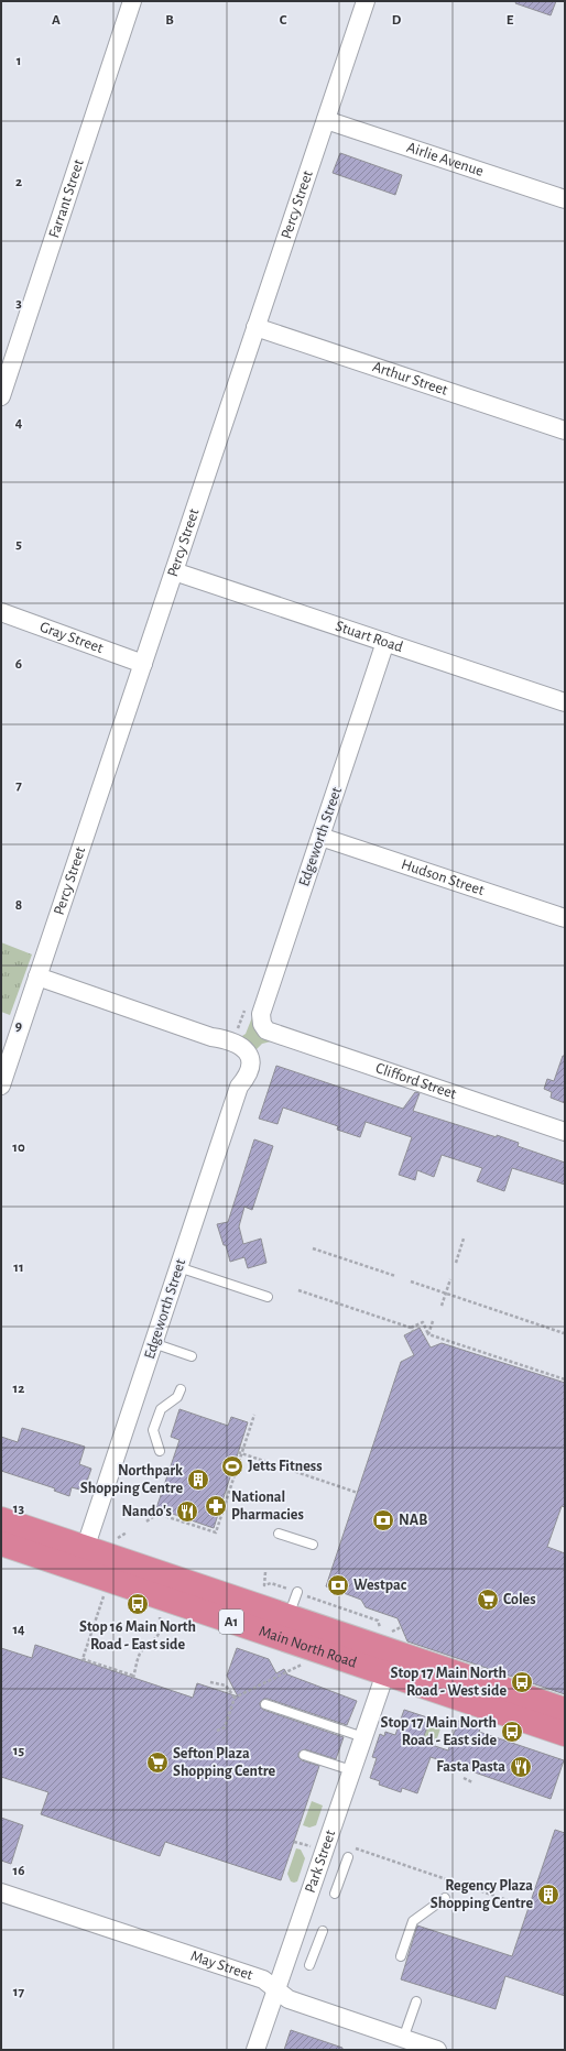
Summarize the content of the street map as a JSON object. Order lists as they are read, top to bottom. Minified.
{"streets":{"highway":["A1","Main North Road"],"street":["Airlie Avenue","Farrant Street","Percy Street","Arthur Street","Stuart Road","Gray Street","Edgeworth Street","Hudson Street","Clifford Street","Park Street","May Street"]},"crossings":[["Airlie Avenue","Percy Street"],["Percy Street","Arthur Street"],["Percy Street","Stuart Road"],["Percy Street","Gray Street"],["Stuart Road","Edgeworth Street"],["Edgeworth Street","Hudson Street"],["Edgeworth Street","Clifford Street"],["Edgeworth Street","Main North Road"],["Main North Road","Park Street"],["Park Street","May Street"]],"places":{"sports":["Jetts Fitness"],"building":["Northpark Shopping Centre","Regency Plaza Shopping Centre"],"pharmacy":["National Pharmacies"],"restaurant":["Nando's","Fasta Pasta"],"bank":["NAB","Westpac"],"supermarket":["Coles","Sefton Plaza Shopping Centre"],"bus stop":["Stop 16 Main North Road - East side","Stop 17 Main North Road - West side","Stop 17 Main North Road - East side"]},"grid":{"columns":["A","B","C","D","E"],"rows":["1","2","3","4","5","6","7","8","9","10","11","12","13","14","15","16","17"]}}
